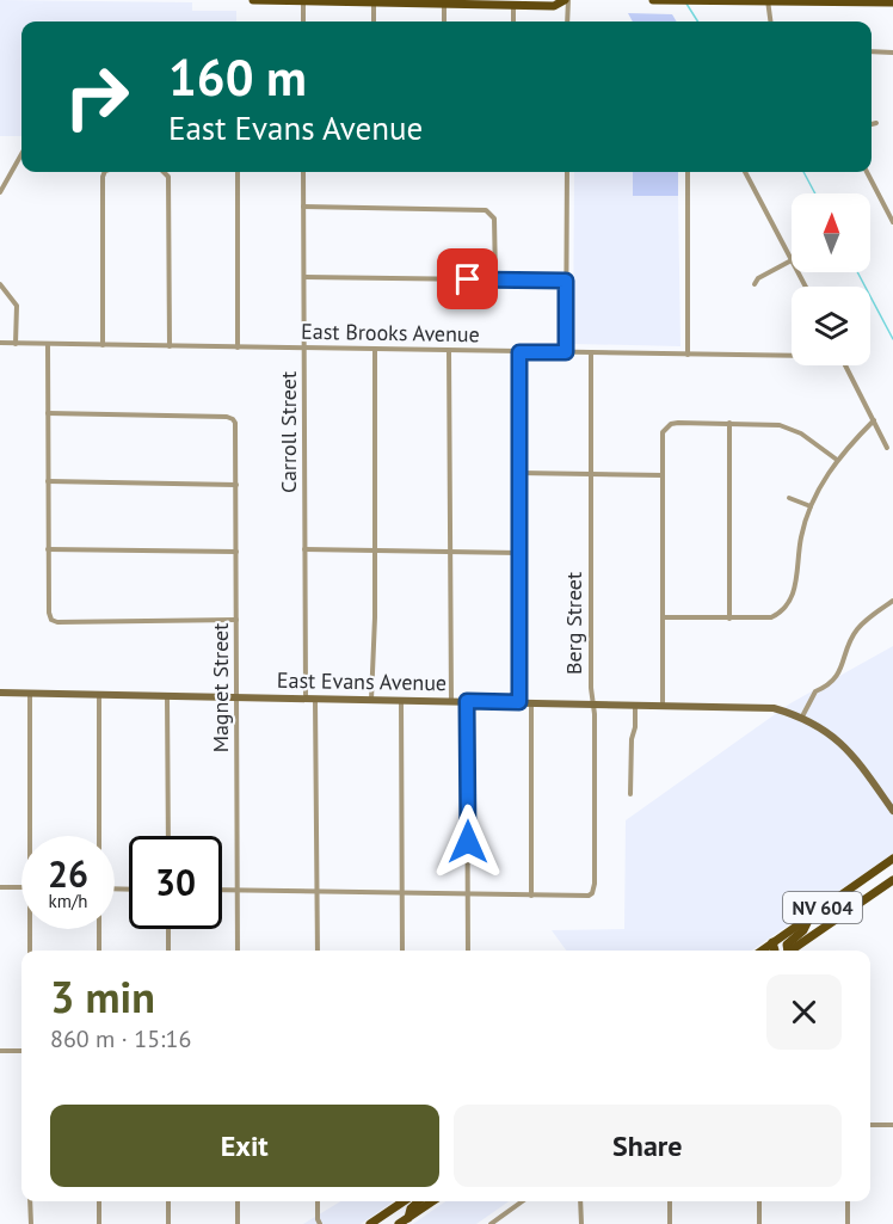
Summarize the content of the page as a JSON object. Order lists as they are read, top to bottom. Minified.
{"streets":{"main road":["NV 604"],"street":["East Brooks Avenue","Carroll Street","Berg Street","East Evans Avenue","Magnet Street"]},"crossings":[["East Brooks Avenue","Carroll Street"],["East Brooks Avenue","Berg Street"],["Carroll Street","East Evans Avenue"],["Berg Street","East Evans Avenue"],["East Evans Avenue","Magnet Street"]],"north":"top","page":{"turn":["160 m","East Evans Avenue"],"speed":"26 km/h","limit":"30","heading":["3 min","860 m · 15:16"],"buttons":["Exit","Share"]}}
